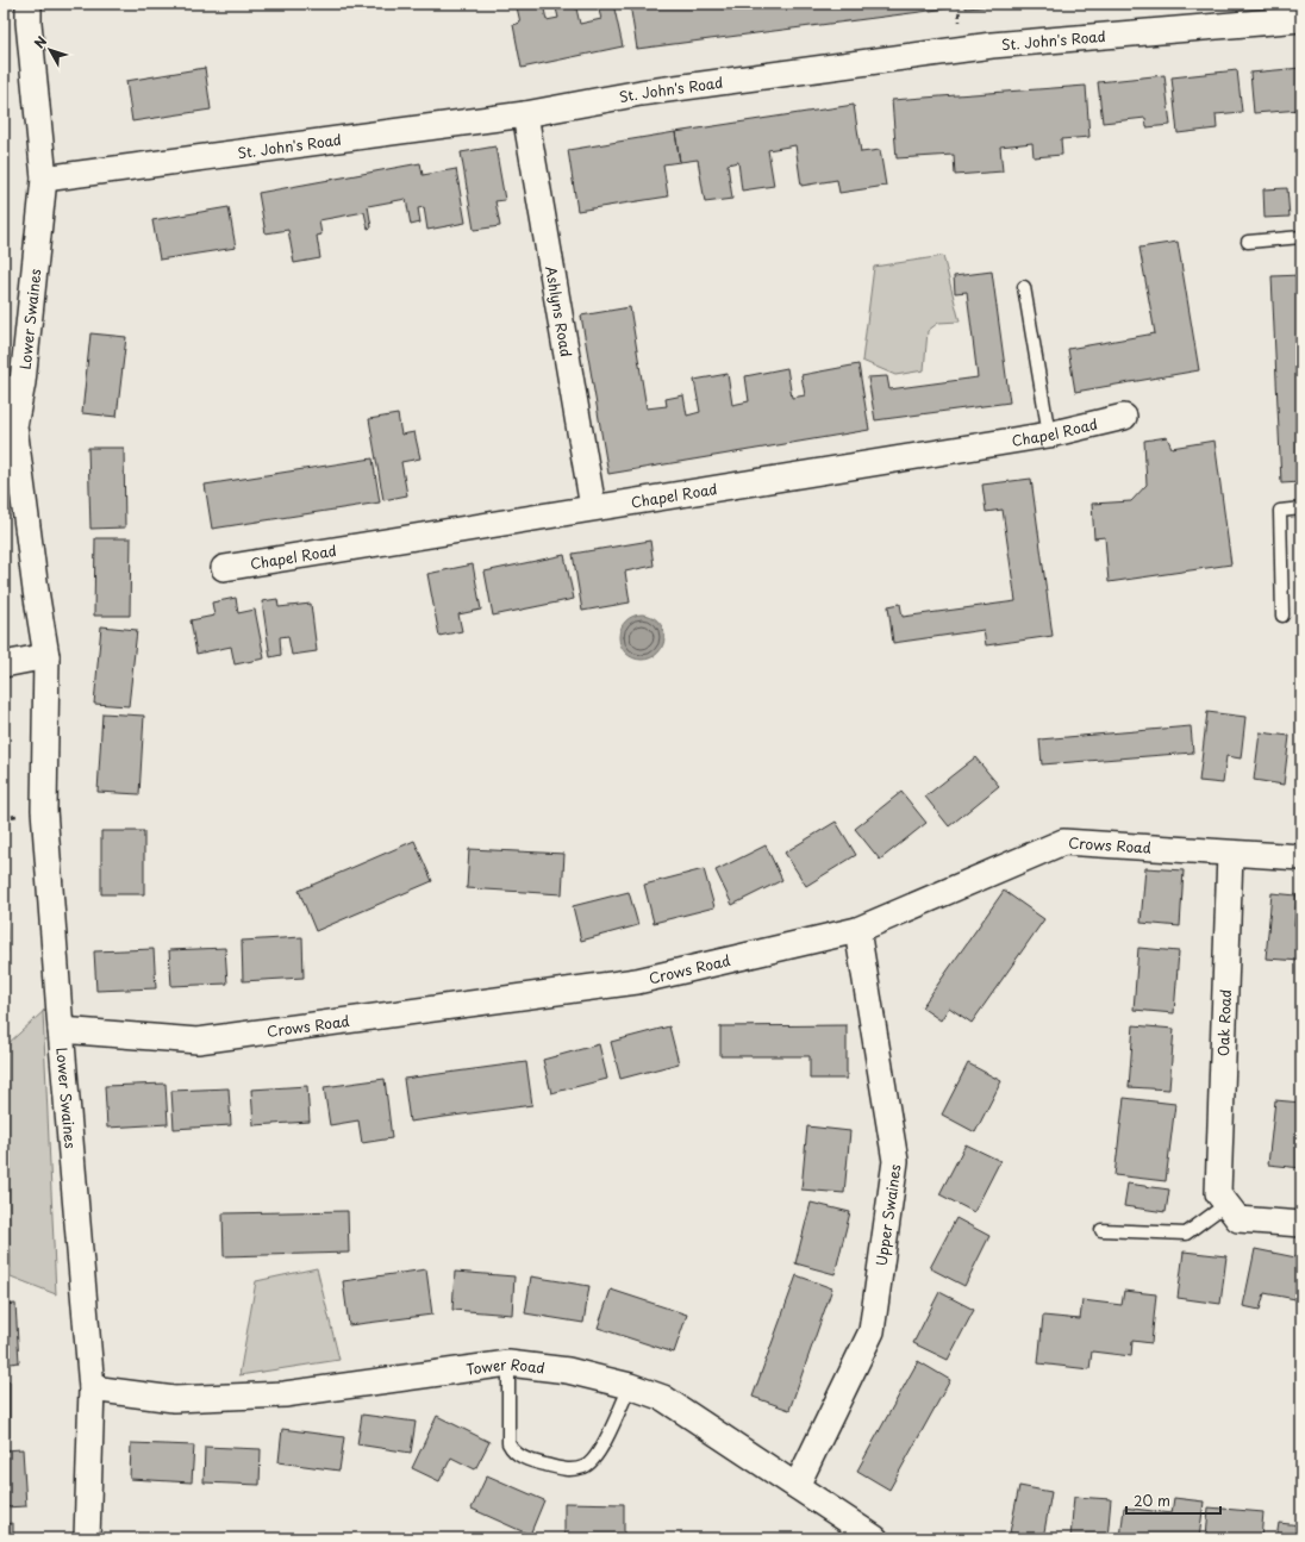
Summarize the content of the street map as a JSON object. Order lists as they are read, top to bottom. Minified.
{"streets":{"street":["St. John's Road","Ashlyns Road","Lower Swaines","Chapel Road","Crows Road","Oak Road","Upper Swaines","Tower Road"]},"crossings":[["St. John's Road","Ashlyns Road"],["St. John's Road","Lower Swaines"],["Ashlyns Road","Chapel Road"],["Lower Swaines","Crows Road"],["Lower Swaines","Tower Road"],["Crows Road","Oak Road"],["Crows Road","Upper Swaines"],["Upper Swaines","Tower Road"]],"scale_bar":"20 m","north":"top left"}
